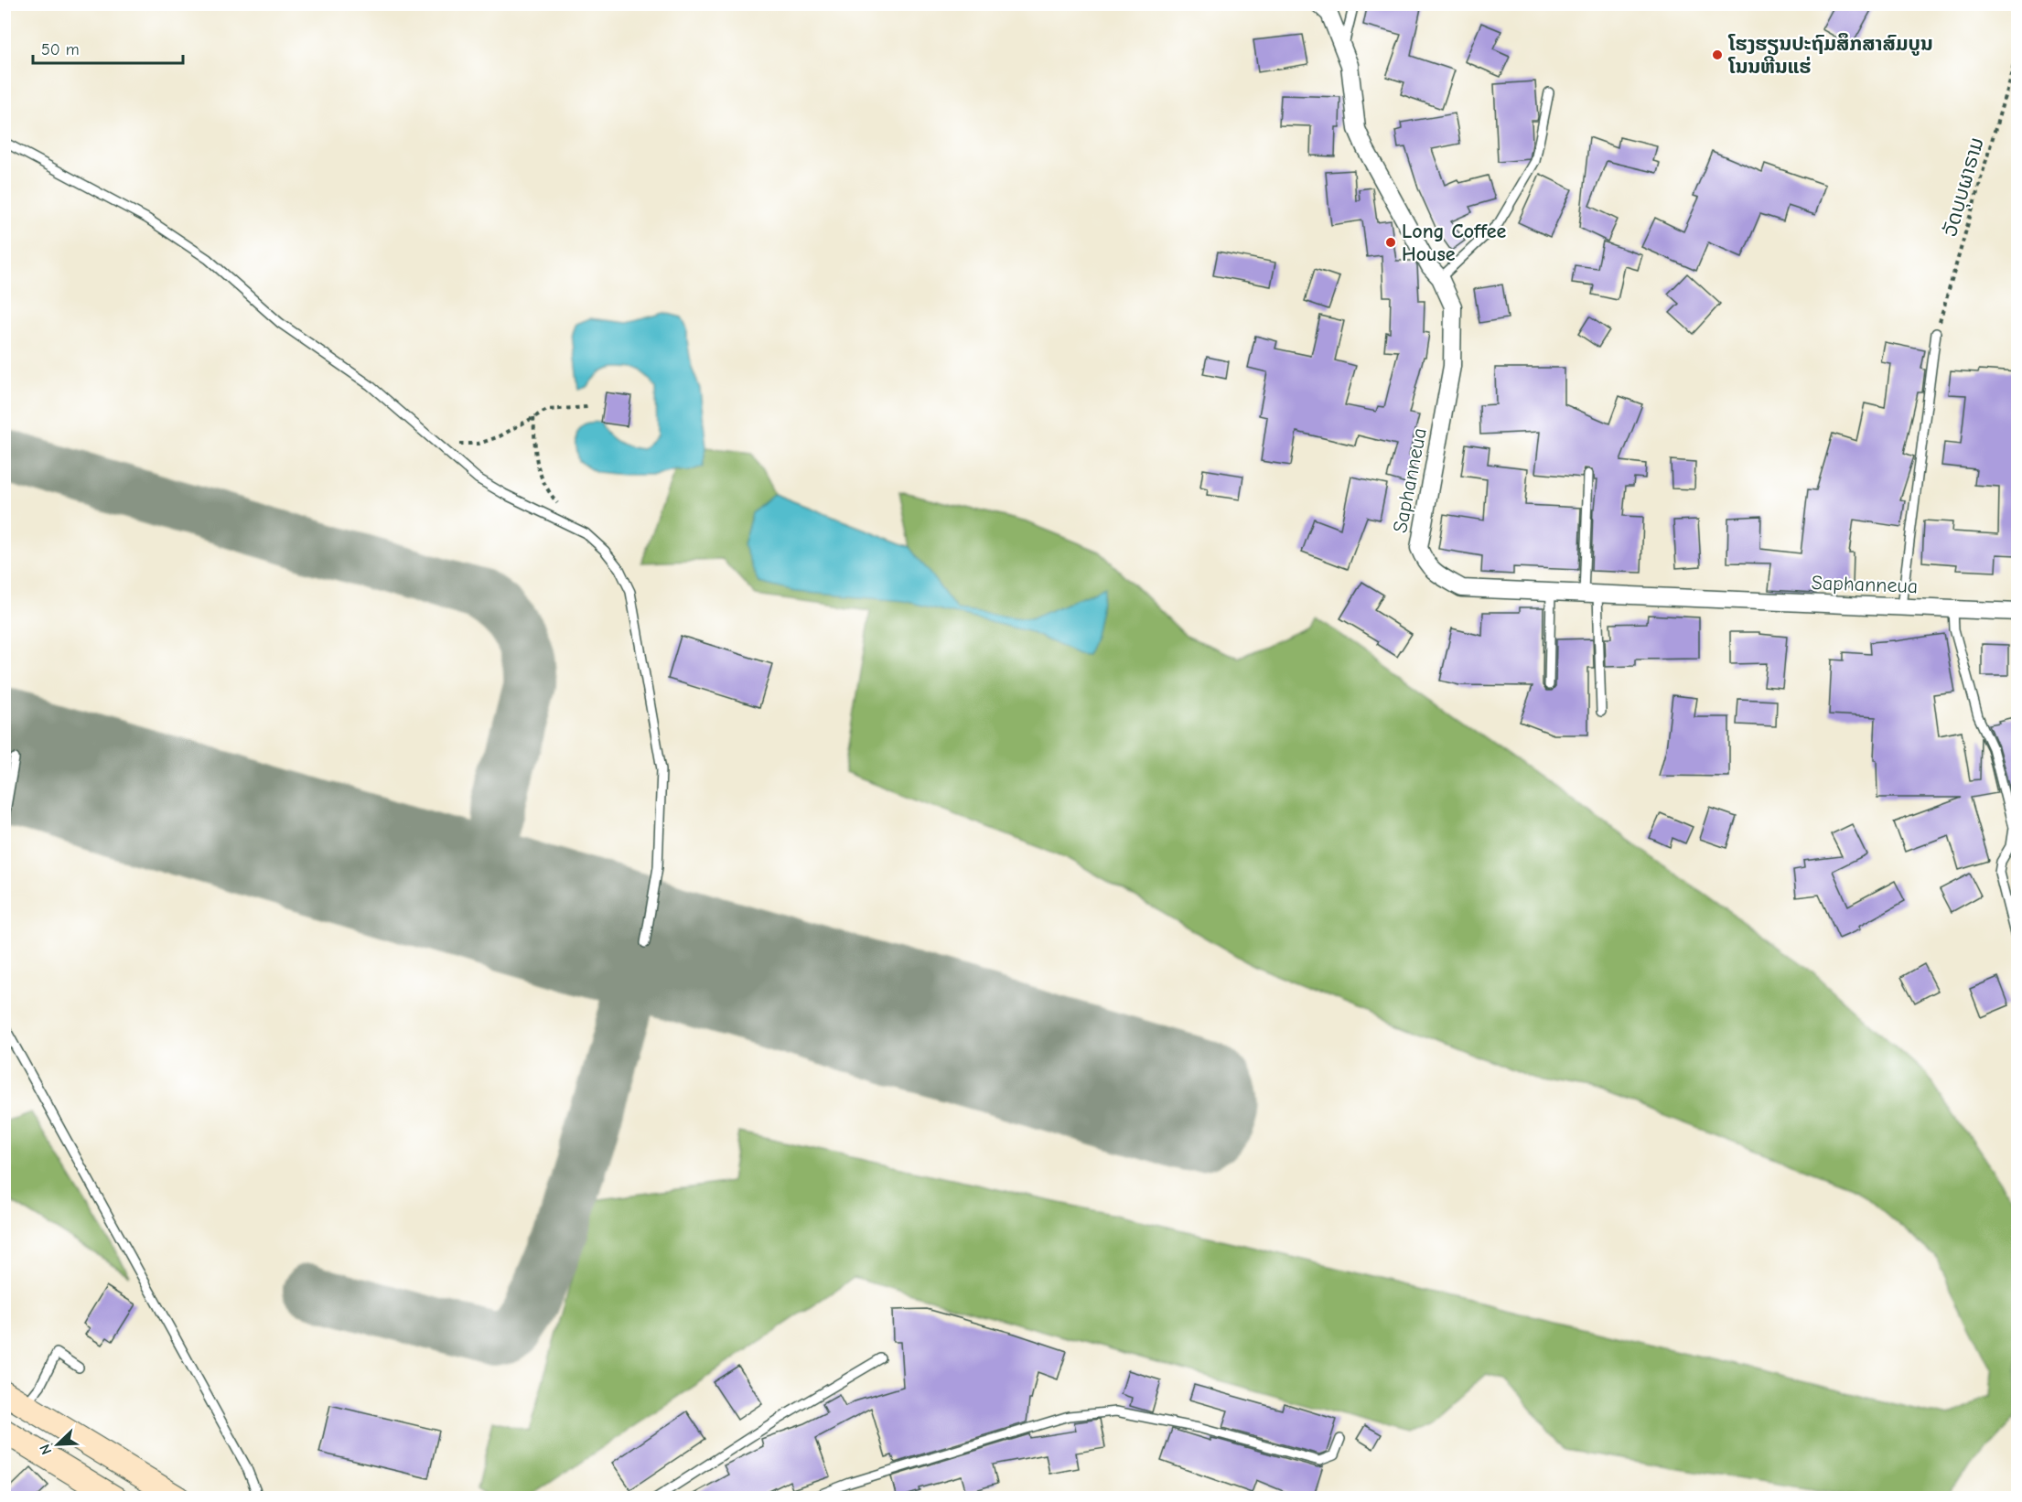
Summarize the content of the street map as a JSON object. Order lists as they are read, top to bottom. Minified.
{"streets":{"street":["Saphanneua"],"path":["ວັດບຸບຜາຣາມ"]},"places":["ໂຮງຮຽນປະຖົມສຶກສາສົມບູນ ໂນນຫີນແຮ່","Long Coffee House"],"scale_bar":"50 m","north":"bottom left"}
